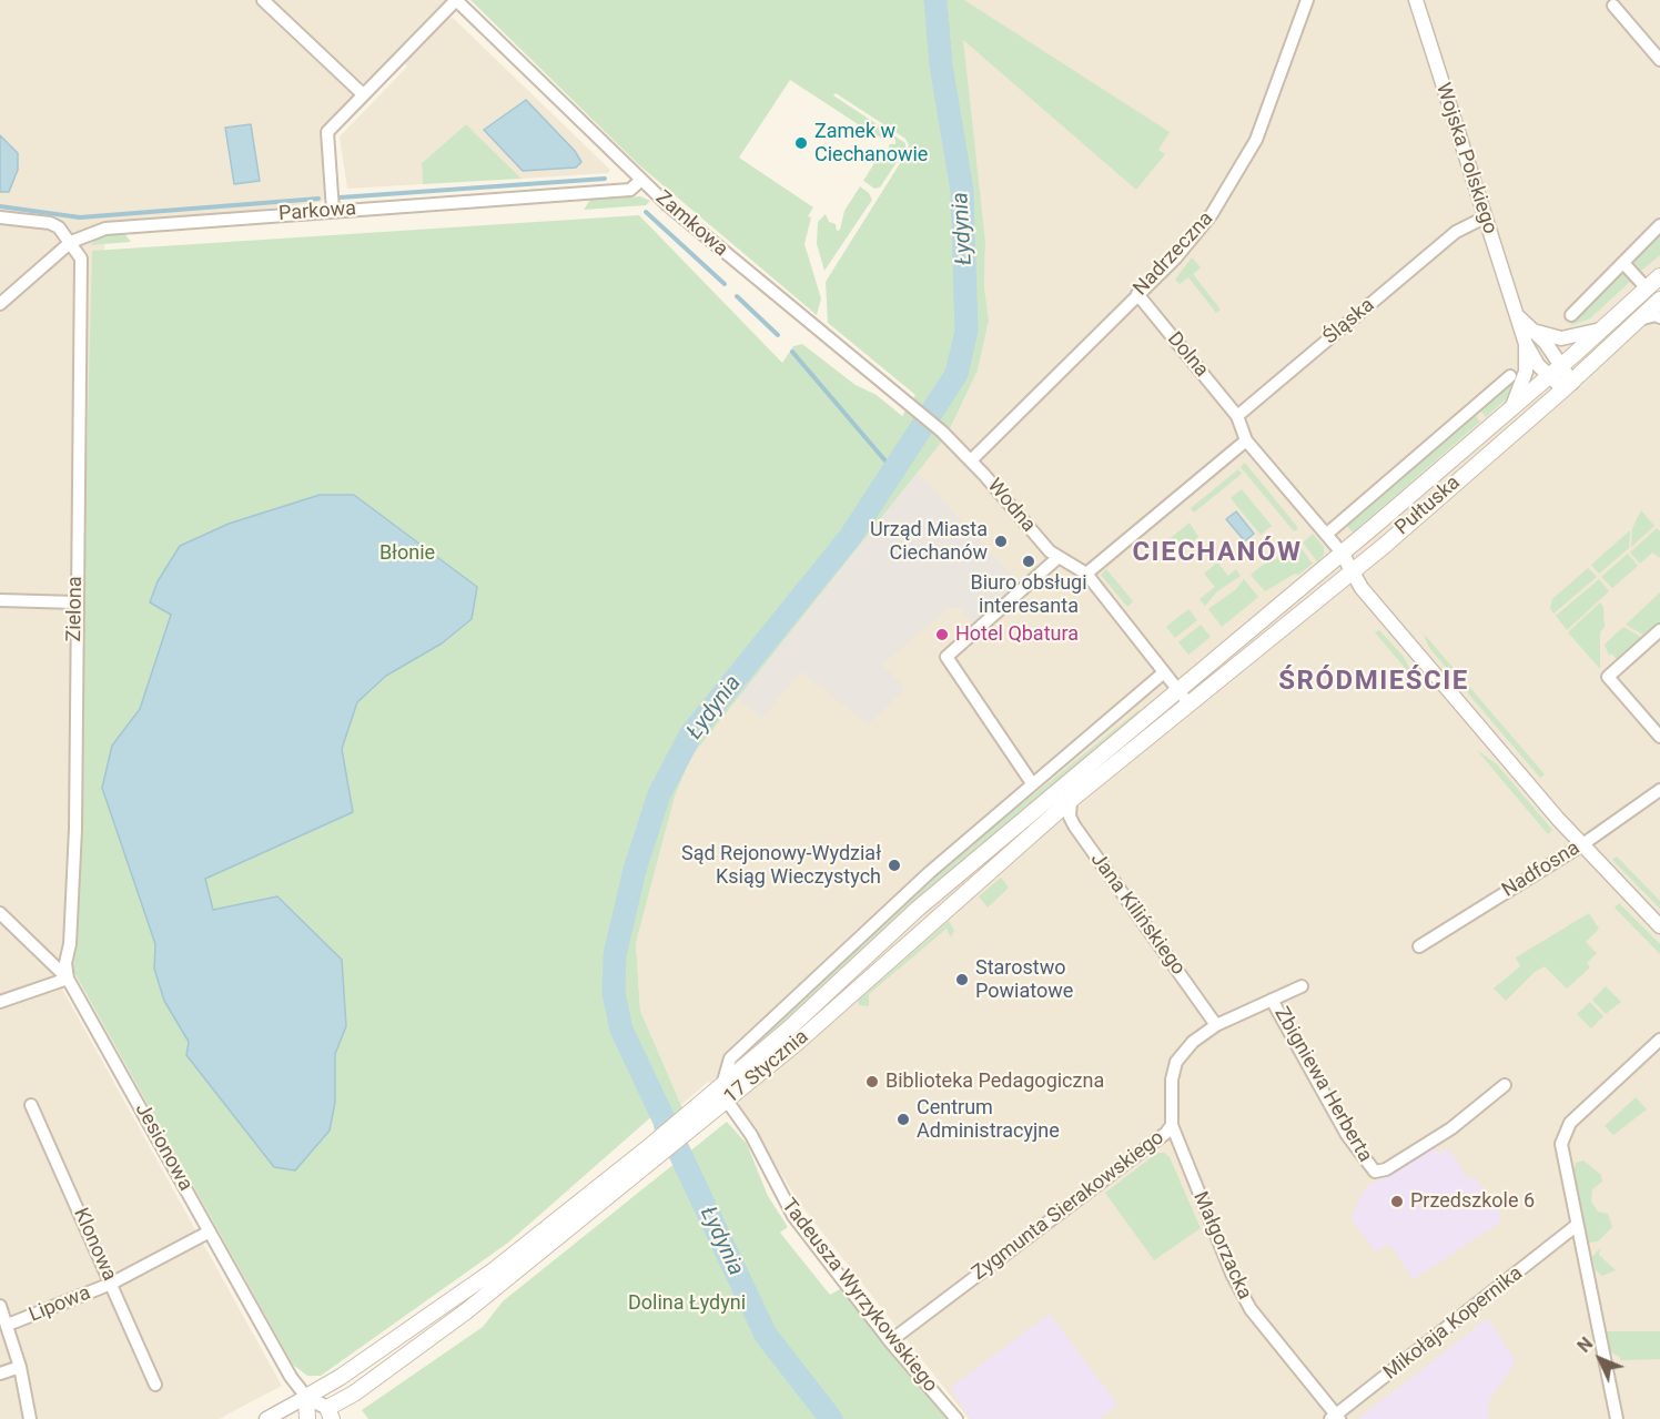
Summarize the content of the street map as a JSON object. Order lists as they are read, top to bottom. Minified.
{"streets":{"main road":["Pułtuska","17 Stycznia"],"street":["Wojska Polskiego","Parkowa","Zamkowa","Nadrzeczna","Śląska","Dolna","Wodna","Zielona","Nadfosna","Jana Kilińskiego","Zbigniewa Herberta","Jesionowa","Zygmunta Sierakowskiego","Klonowa","Małgorzacka","Tadeusza Wyrzykowskiego","Lipowa","Mikołaja Kopernika"]},"crossings":[["Wojska Polskiego","Śląska"],["Wojska Polskiego","Pułtuska"],["Parkowa","Zamkowa"],["Parkowa","Zielona"],["Zamkowa","Wodna"],["Nadrzeczna","Dolna"],["Nadrzeczna","Wodna"],["Śląska","Dolna"],["Pułtuska","17 Stycznia"],["Zielona","Jesionowa"],["Jana Kilińskiego","17 Stycznia"],["Jana Kilińskiego","Zygmunta Sierakowskiego"],["17 Stycznia","Jesionowa"],["17 Stycznia","Tadeusza Wyrzykowskiego"],["Zbigniewa Herberta","Zygmunta Sierakowskiego"],["Jesionowa","Lipowa"],["Zygmunta Sierakowskiego","Małgorzacka"],["Zygmunta Sierakowskiego","Tadeusza Wyrzykowskiego"],["Klonowa","Lipowa"],["Małgorzacka","Mikołaja Kopernika"]],"districts":["CIECHANÓW","ŚRÓDMIEŚCIE"],"water":["Łydynia"],"parks":["Błonie","Dolina Łydyni"],"places":["Zamek w Ciechanowie","Urząd Miasta Ciechanów","Biuro obsługi interesanta","Hotel Qbatura","Sąd Rejonowy-Wydział Ksiąg Wieczystych","Starostwo Powiatowe","Biblioteka Pedagogiczna","Centrum Administracyjne","Przedszkole 6"],"north":"top left"}
